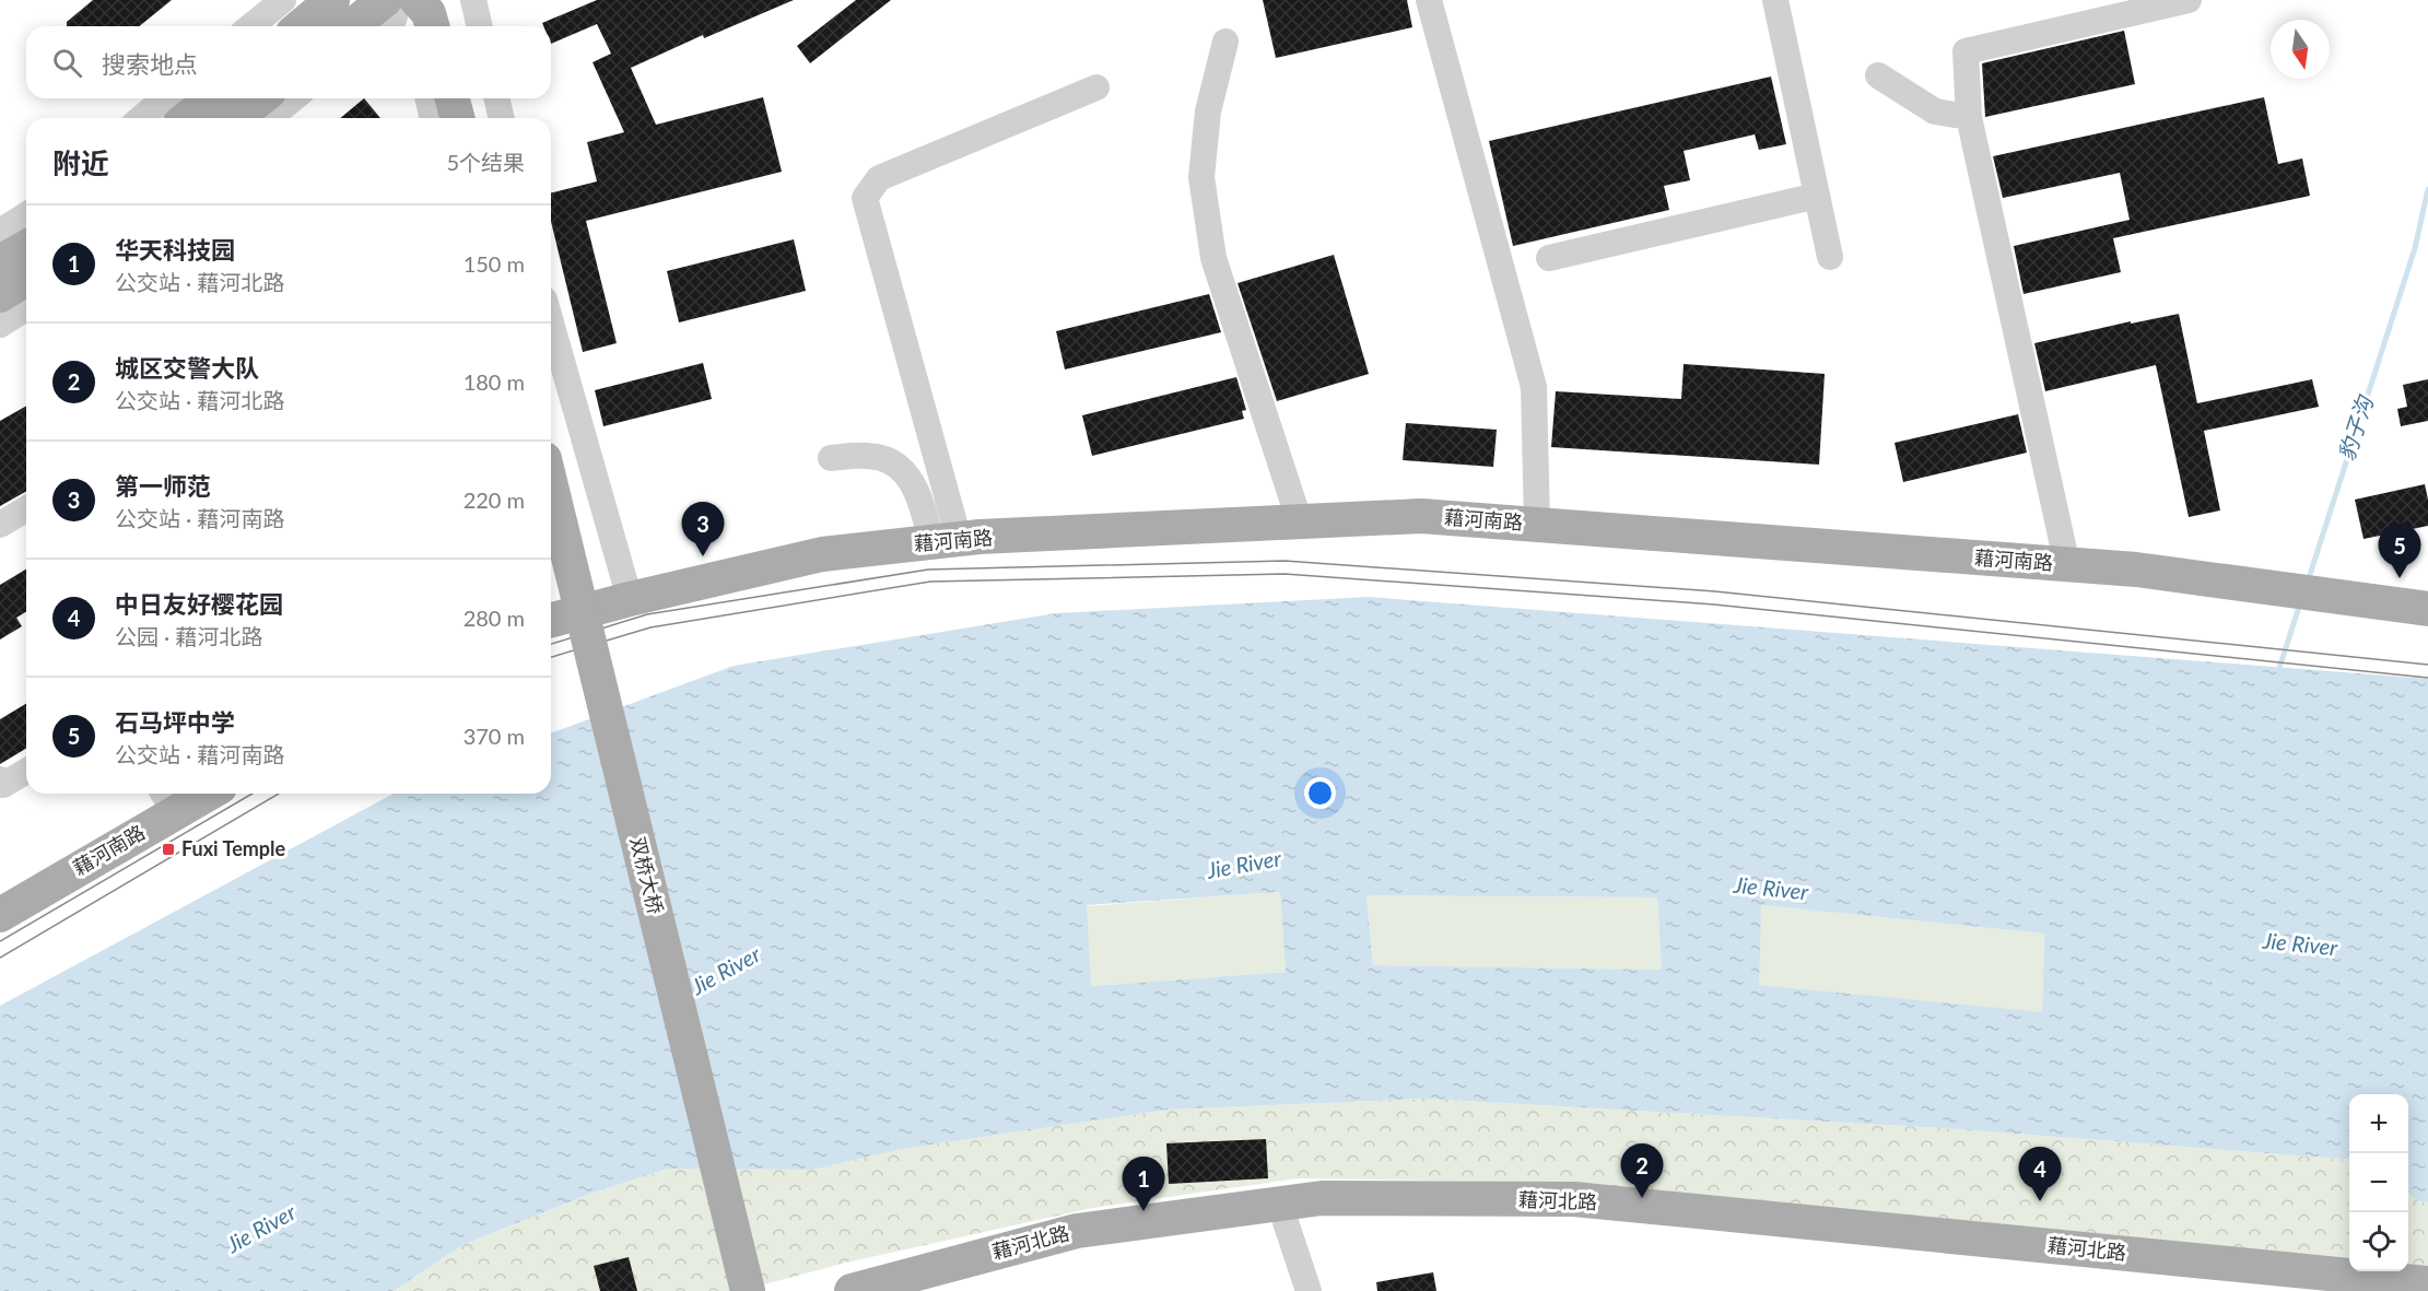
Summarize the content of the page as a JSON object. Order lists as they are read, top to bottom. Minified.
{"streets":{"main road":["藉河南路","双桥大桥","藉河北路"]},"water":["豹子沟","Jie River"],"places":{"transit":["Fuxi Temple"]},"north":"bottom","page":{"search":"搜索地点","heading":["附近","5个结果"],"list":[{"mark":"1","name":"华天科技园","note":"公交站 · 藉河北路","value":"150 m"},{"mark":"2","name":"城区交警大队","note":"公交站 · 藉河北路","value":"180 m"},{"mark":"3","name":"第一师范","note":"公交站 · 藉河南路","value":"220 m"},{"mark":"4","name":"中日友好樱花园","note":"公园 · 藉河北路","value":"280 m"},{"mark":"5","name":"石马坪中学","note":"公交站 · 藉河南路","value":"370 m"}],"pins":["3","5","2","4","1"],"map_buttons":["+","−"]}}
